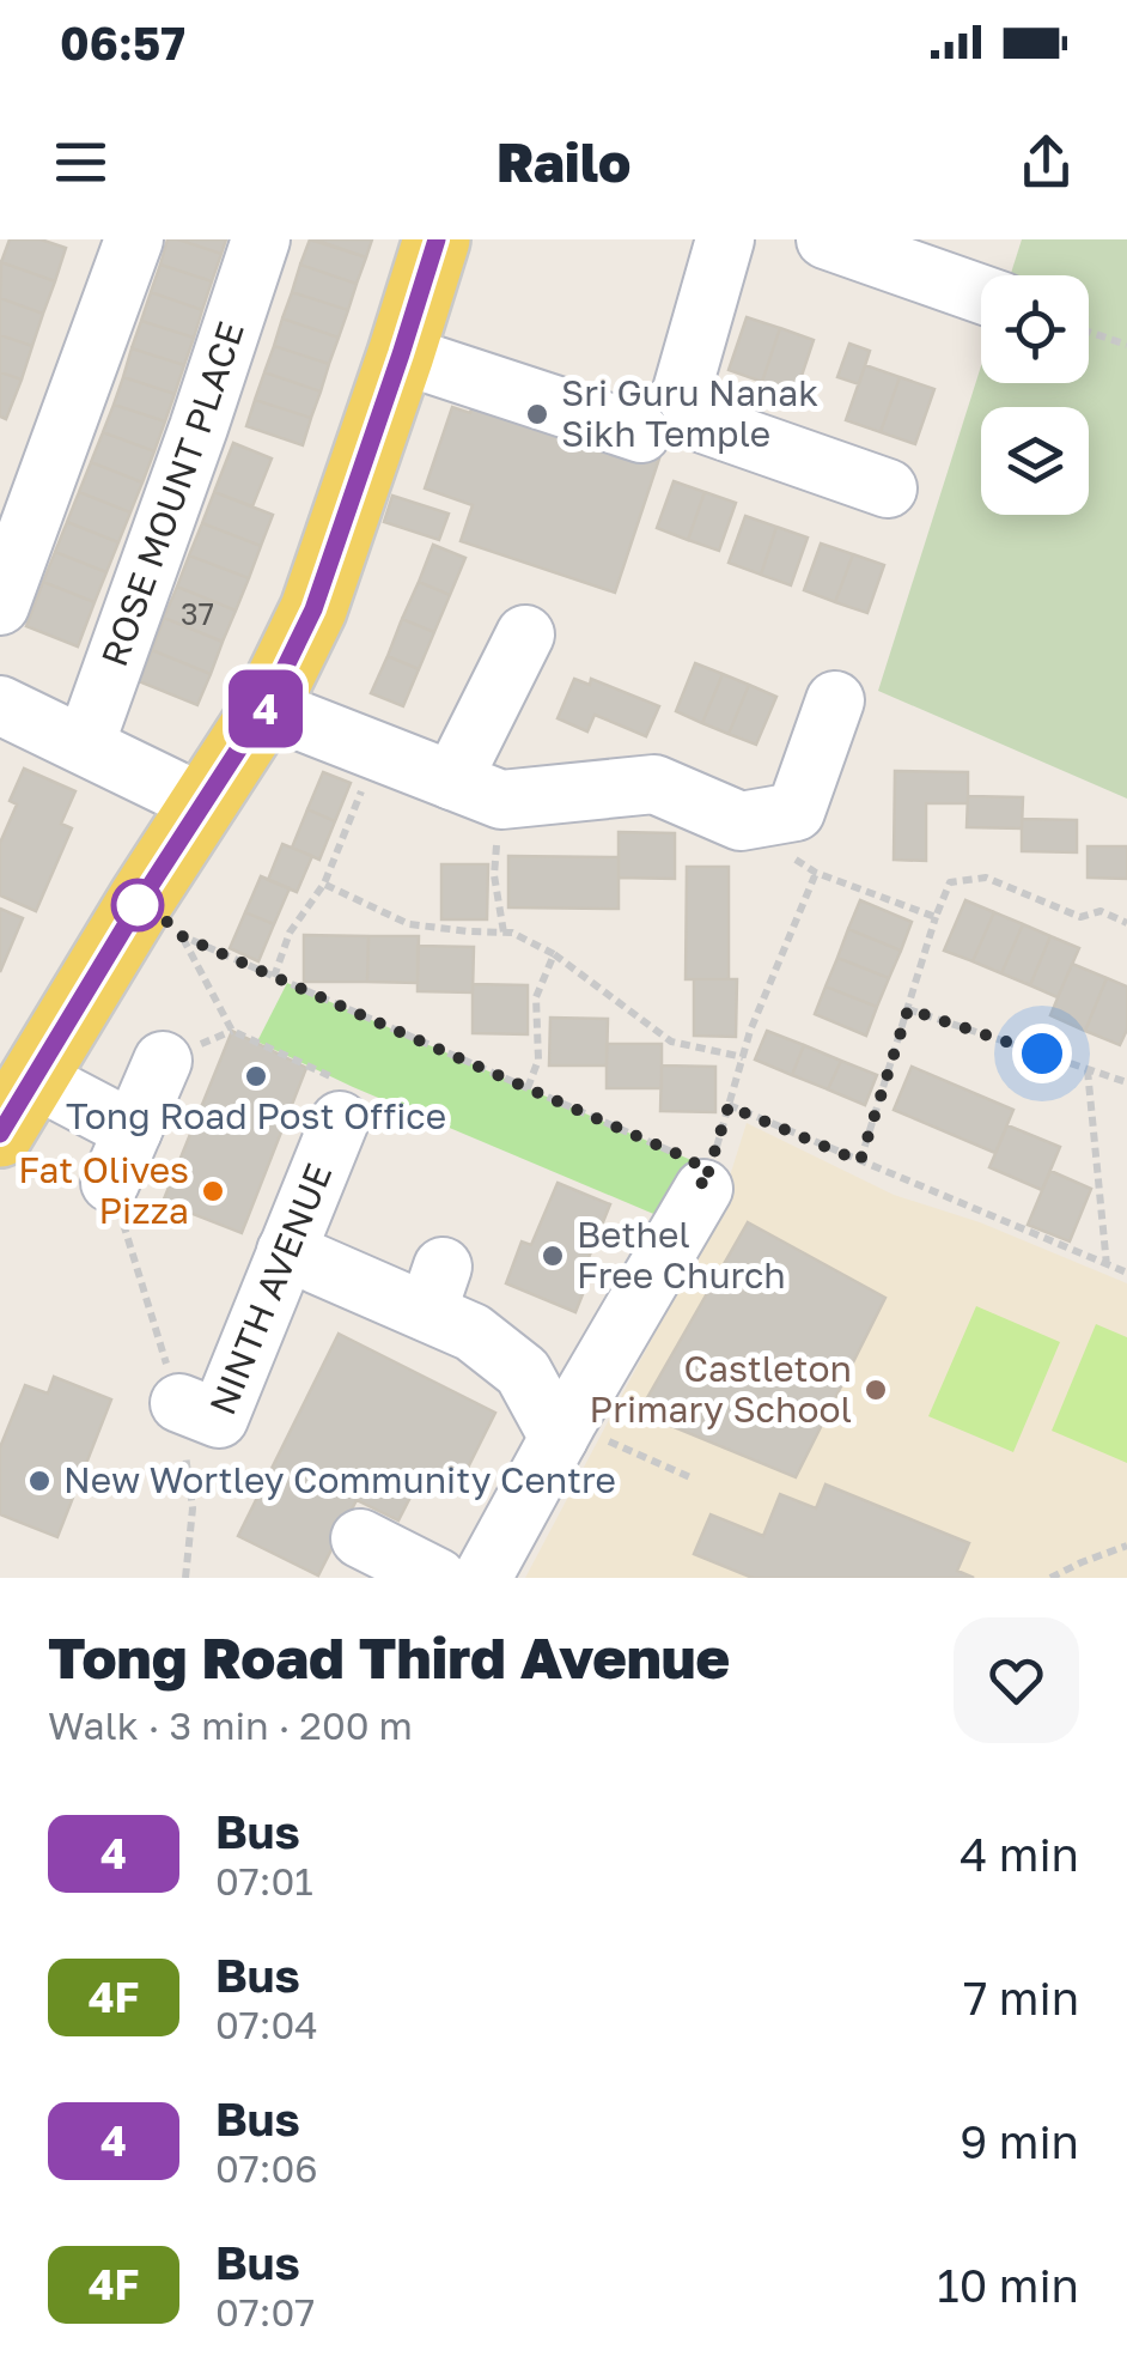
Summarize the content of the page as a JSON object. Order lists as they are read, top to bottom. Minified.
{"streets":{"street":["ROSE MOUNT PLACE","NINTH AVENUE"]},"places":["Sri Guru Nanak Sikh Temple","Tong Road Post Office","Fat Olives Pizza","Bethel Free Church","Castleton Primary School","New Wortley Community Centre"],"lines":["bus line 4"],"house_numbers":["37"],"page":{"status":"06:57","header":"Railo","on_map":"4","heading":["Tong Road Third Avenue","Walk · 3 min · 200 m"],"list":[{"mark":"4","name":"Bus","note":"07:01","value":"4 min"},{"mark":"4F","name":"Bus","note":"07:04","value":"7 min"},{"mark":"4","name":"Bus","note":"07:06","value":"9 min"},{"mark":"4F","name":"Bus","note":"07:07","value":"10 min"}]}}
